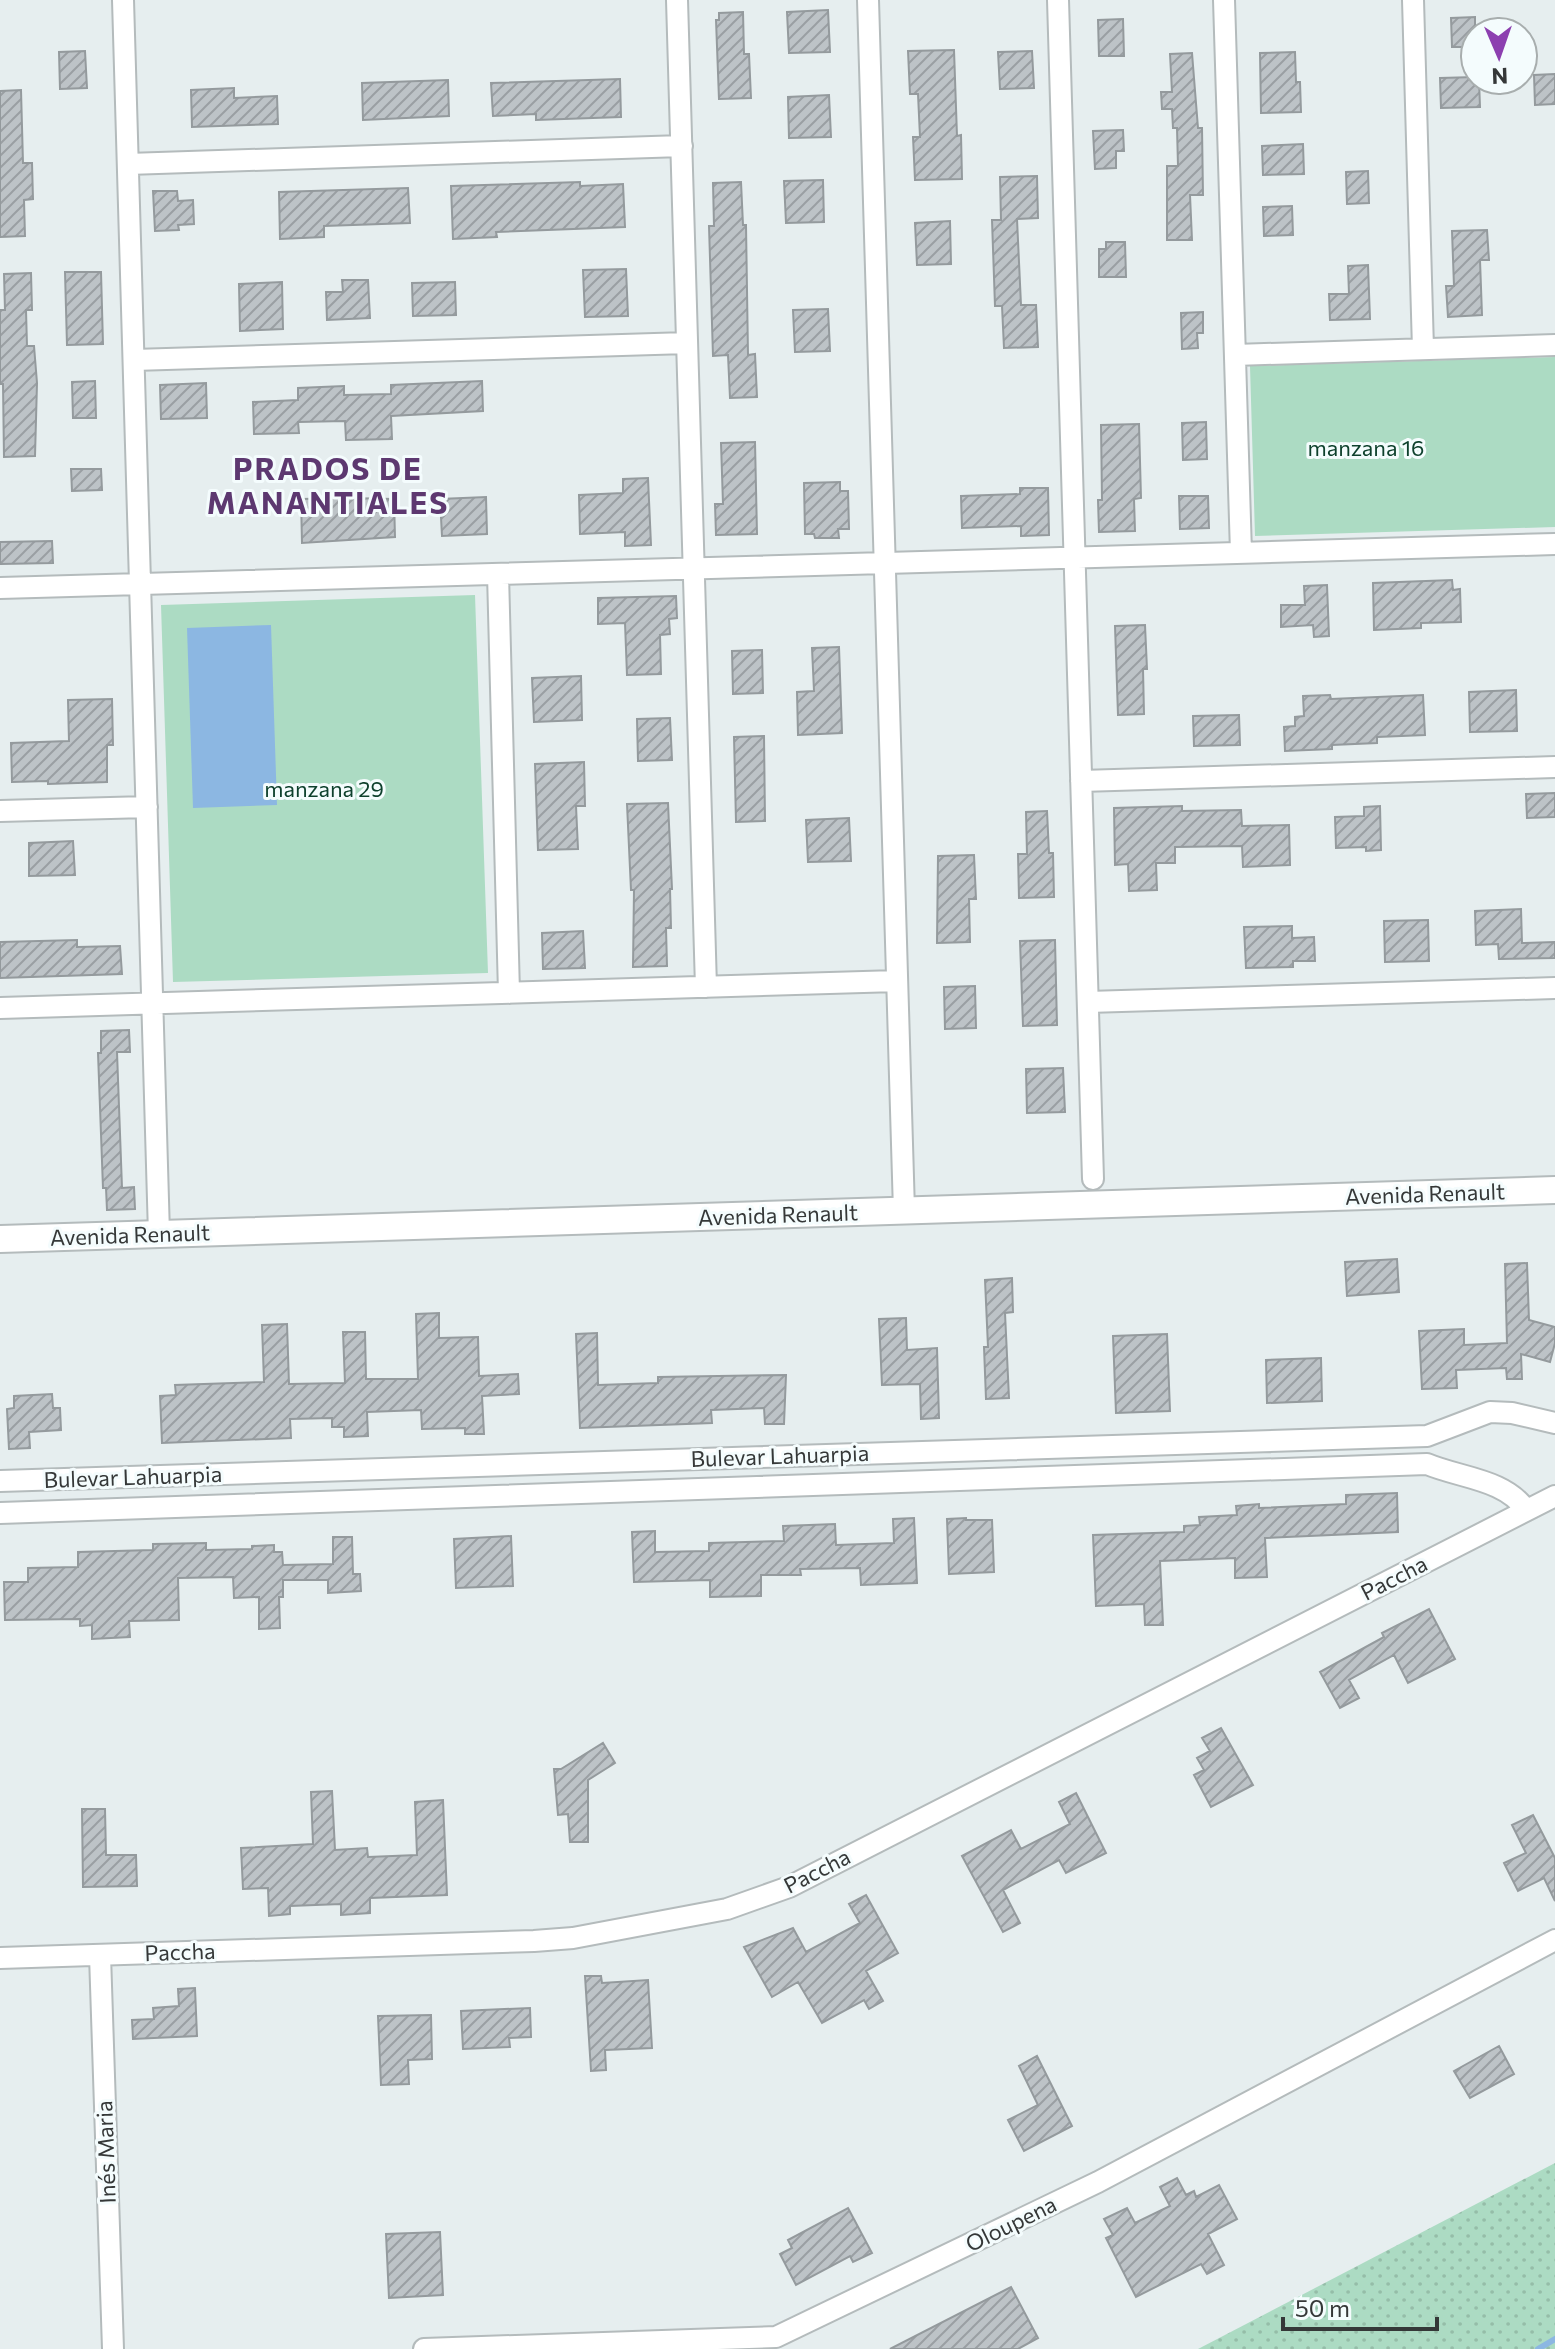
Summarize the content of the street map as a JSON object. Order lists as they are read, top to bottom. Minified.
{"streets":{"street":["Avenida Renault","Bulevar Lahuarpia","Paccha","Inés Maria","Oloupena"]},"crossings":[["Paccha","Inés Maria"]],"districts":["PRADOS DE MANANTIALES"],"parks":["manzana 16","manzana 29"],"scale_bar":"50 m","north":"bottom"}
